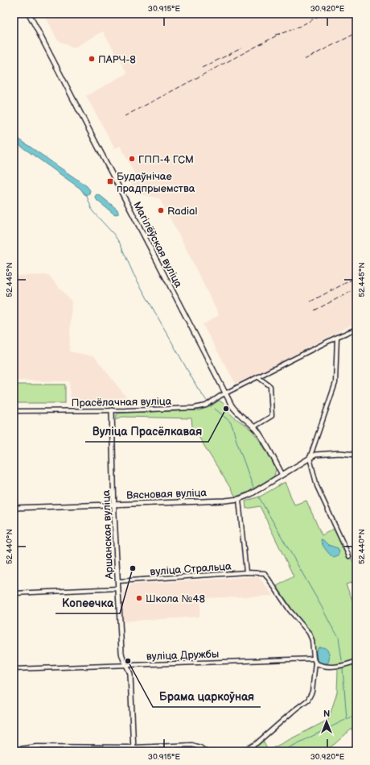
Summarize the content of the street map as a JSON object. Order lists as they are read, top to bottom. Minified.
{"streets":{"street":["Магілёўская вуліца","Прасёлачная вуліца","Вясновая вуліца","Аршанская вуліца","вуліца Стральца","вуліца Дружбы"]},"crossings":[["Магілёўская вуліца","Прасёлачная вуліца"],["Магілёўская вуліца","Вясновая вуліца"],["Прасёлачная вуліца","Аршанская вуліца"],["Вясновая вуліца","Аршанская вуліца"],["Аршанская вуліца","вуліца Стральца"],["Аршанская вуліца","вуліца Дружбы"],["вуліца Стральца","вуліца Дружбы"]],"places":{"other":["ПАРЧ-8","ГПП-4 ГСМ","Radial","Вуліца Прасёлкавая","Копеечка","Школа №48","Брама царкоўная"],"transit":["Будаўнічае прадпрыемства"]},"north":"top","coordinates":["30.915°E","30.920°E","52.445°N","52.440°N"]}
